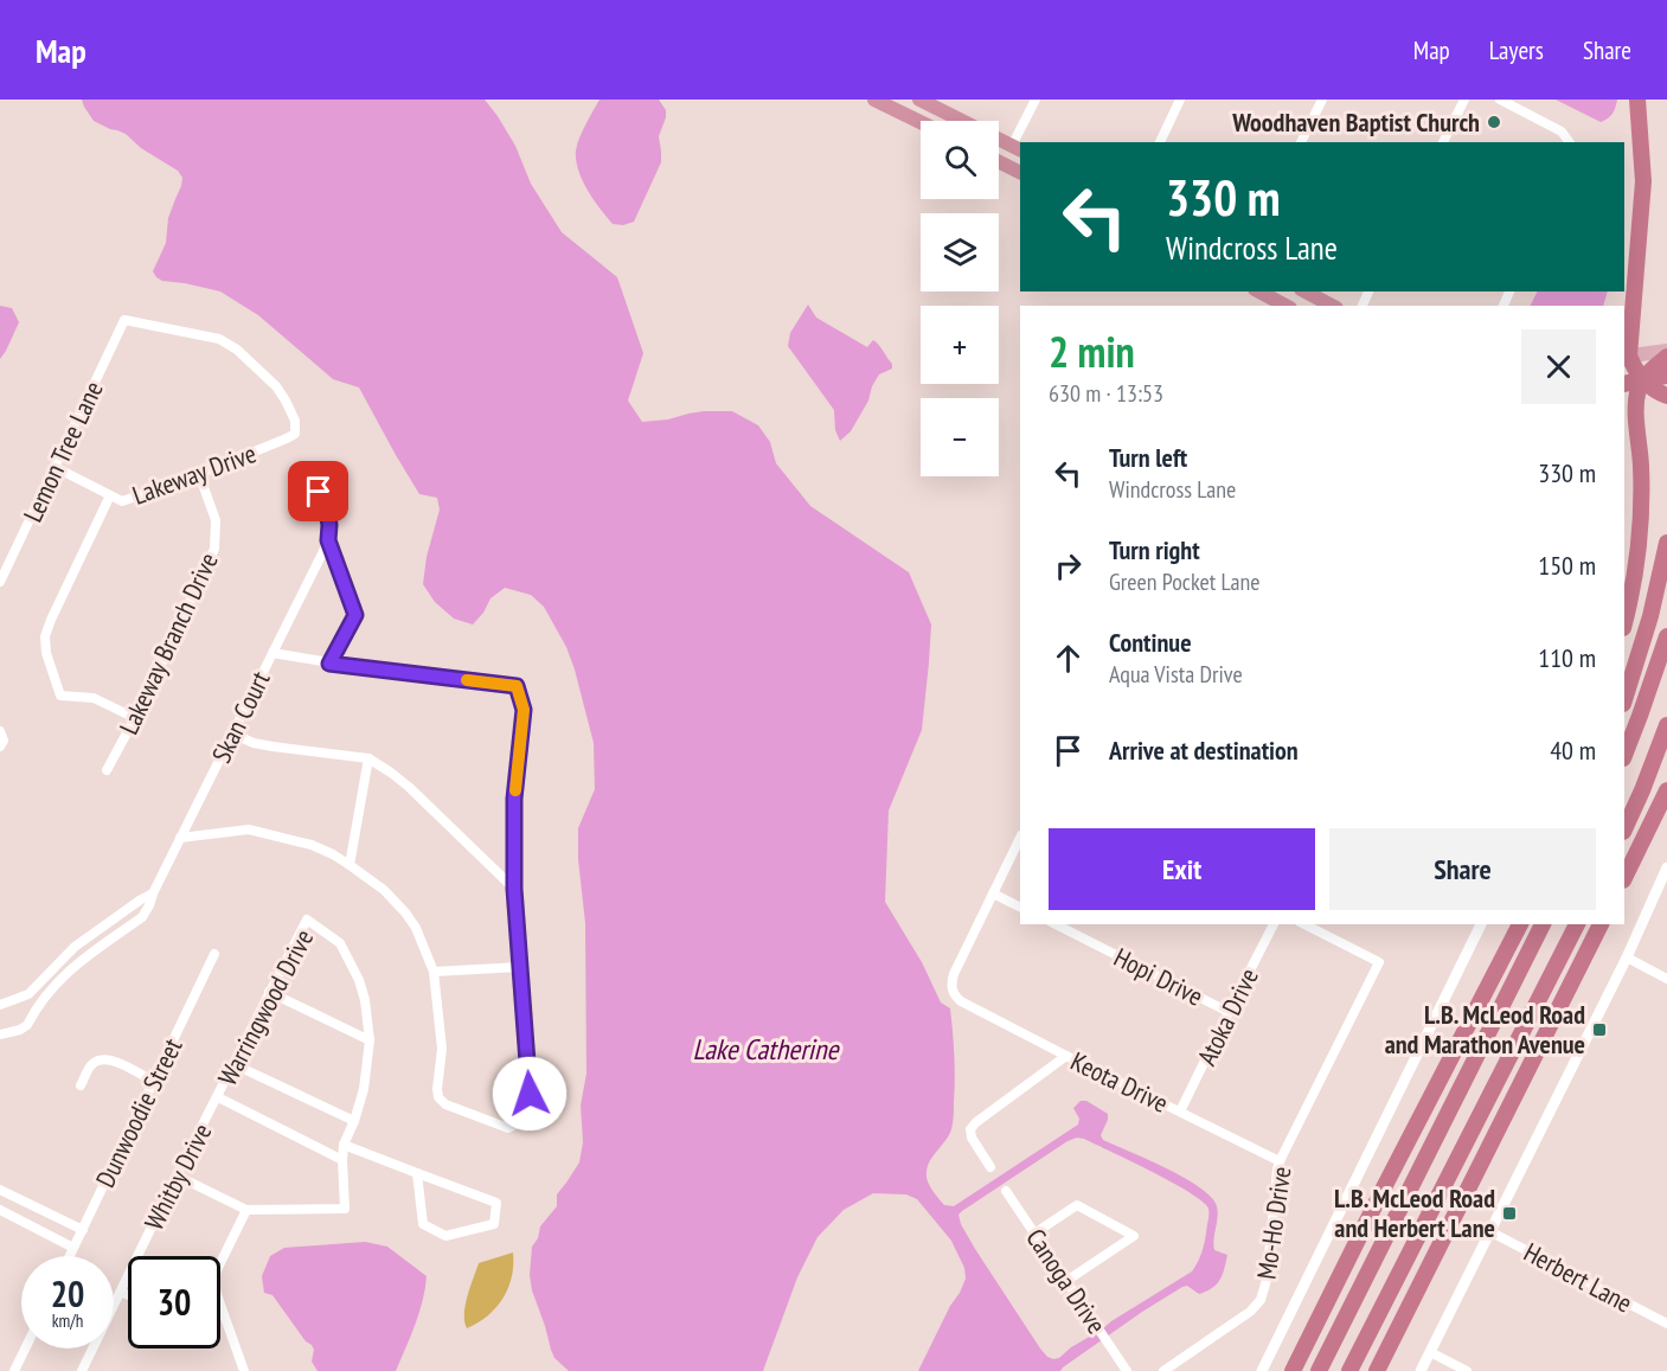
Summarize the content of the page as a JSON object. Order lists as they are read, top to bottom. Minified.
{"streets":{"street":["Lemon Tree Lane","Lakeway Drive","Lakeway Branch Drive","Skan Court","Hopi Drive","Warringwood Drive","Atoka Drive","Keota Drive","Dunwoodie Street","Whitby Drive","Mo-Ho Drive","Herbert Lane","Canoga Drive"]},"crossings":[["Lemon Tree Lane","Lakeway Drive"],["Lakeway Drive","Lakeway Branch Drive"],["Hopi Drive","Atoka Drive"],["Warringwood Drive","Whitby Drive"],["Atoka Drive","Keota Drive"],["Keota Drive","Mo-Ho Drive"]],"water":["Lake Catherine"],"places":{"other":["Woodhaven Baptist Church"],"transit":["L.B. McLeod Road and Marathon Avenue","L.B. McLeod Road and Herbert Lane"]},"page":{"header":"Map","nav":["Map","Layers","Share"],"map_buttons":["+","−"],"turn":["330 m","Windcross Lane"],"heading":["2 min","630 m · 13:53"],"list":[{"name":"Turn left","note":"Windcross Lane","value":"330 m"},{"name":"Turn right","note":"Green Pocket Lane","value":"150 m"},{"name":"Continue","note":"Aqua Vista Drive","value":"110 m"},{"name":"Arrive at destination","value":"40 m"}],"buttons":["Exit","Share"],"speed":"20 km/h","limit":"30"}}
